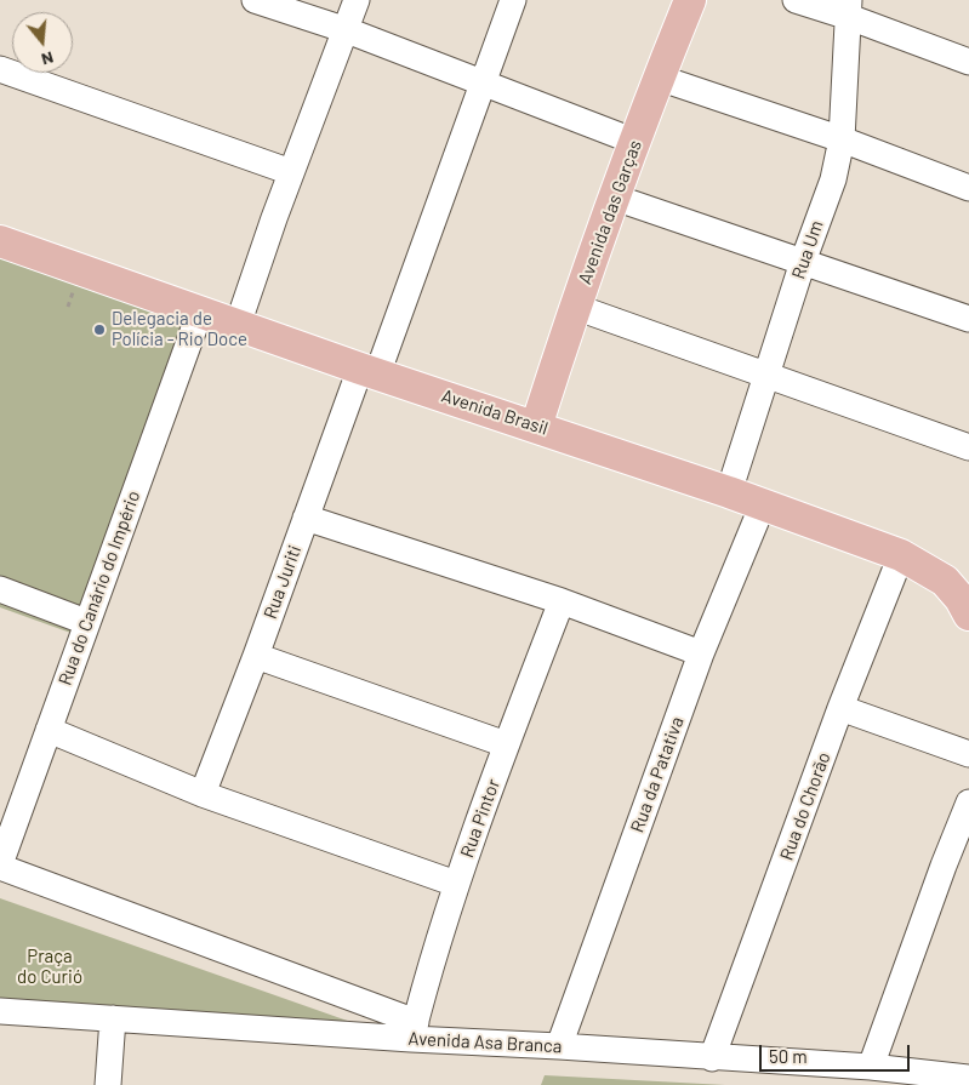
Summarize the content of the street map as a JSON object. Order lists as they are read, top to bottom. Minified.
{"streets":{"main road":["Avenida das Garças","Avenida Brasil"],"street":["Rua Um","Rua Juriti","Rua do Canário do Império","Rua da Patativa","Rua do Chorão","Rua Pintor","Avenida Asa Branca"]},"crossings":[["Avenida das Garças","Avenida Brasil"],["Rua Um","Avenida Brasil"],["Avenida Brasil","Rua Juriti"],["Avenida Brasil","Rua do Canário do Império"],["Avenida Brasil","Rua da Patativa"],["Avenida Brasil","Rua do Chorão"],["Rua da Patativa","Avenida Asa Branca"],["Rua do Chorão","Avenida Asa Branca"],["Rua Pintor","Avenida Asa Branca"]],"parks":["Praça do Curió"],"places":["Delegacia de Polícia - Rio Doce"],"scale_bar":"50 m","north":"bottom"}
